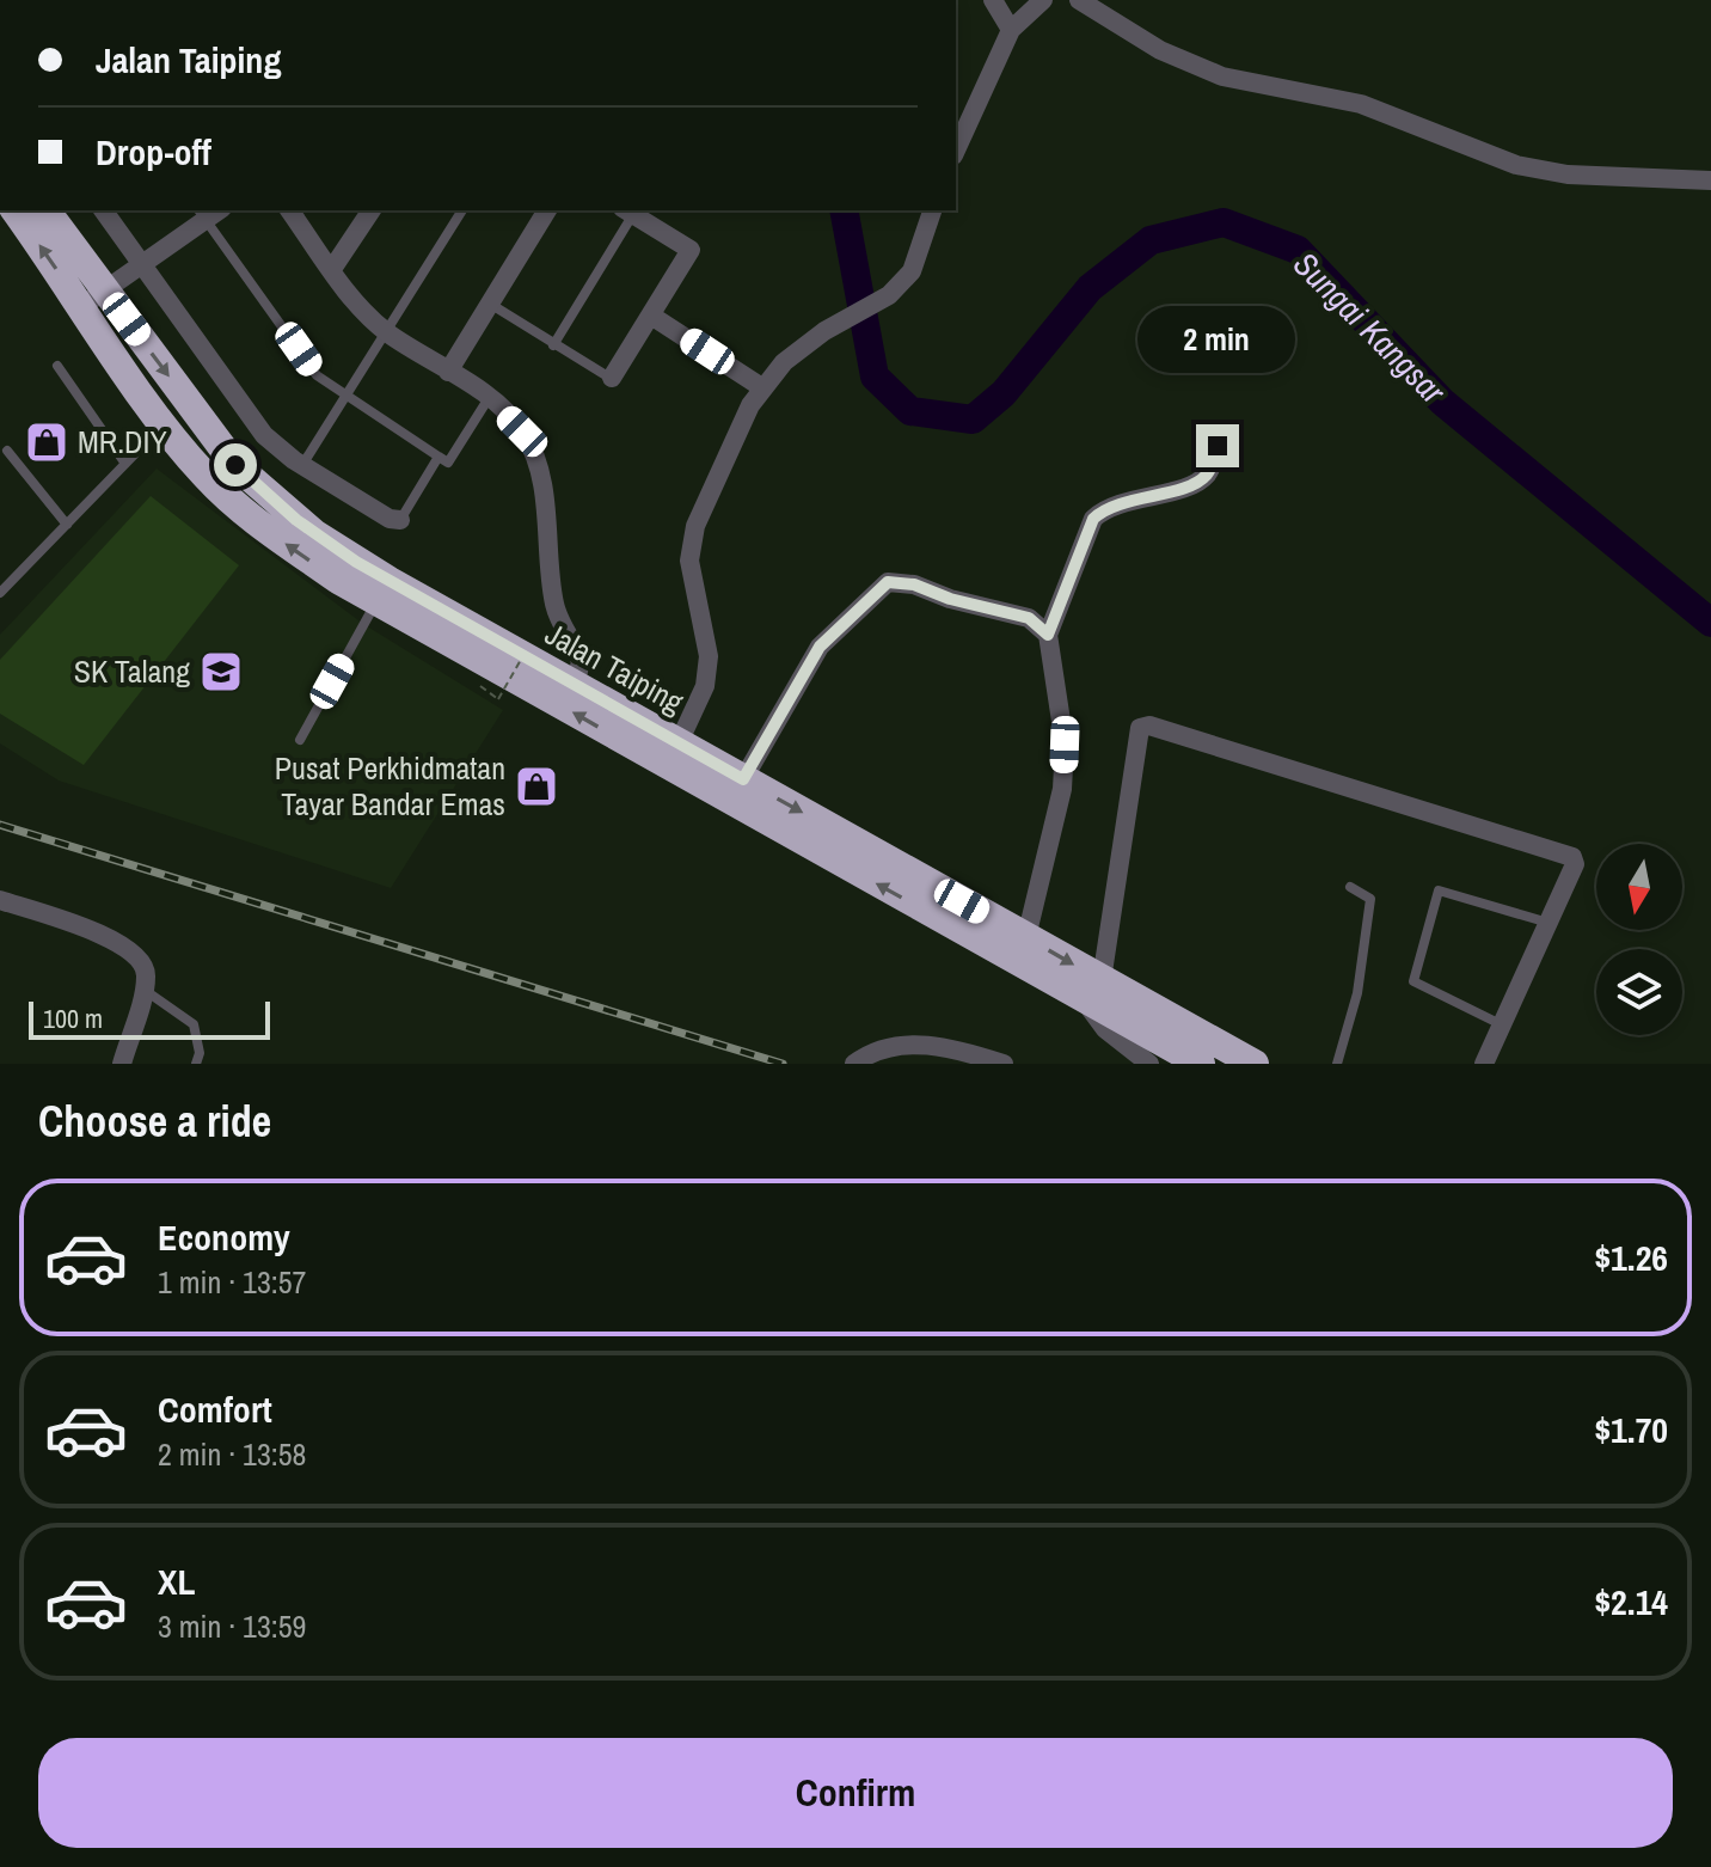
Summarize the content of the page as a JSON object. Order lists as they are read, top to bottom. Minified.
{"streets":{"highway":["Jalan Taiping"]},"water":["Sungai Kangsar"],"places":{"shop":["MR.DIY","Pusat Perkhidmatan Tayar Bandar Emas"],"school or university":["SK Talang"]},"scale_bar":"100 m","north":"bottom","page":{"banner":["Jalan Taiping","Drop-off"],"bubble":"2 min","scale":"100 m","heading":"Choose a ride","list":[{"name":"Economy","note":"1 min · 13:57","value":"$1.26"},{"name":"Comfort","note":"2 min · 13:58","value":"$1.70"},{"name":"XL","note":"3 min · 13:59","value":"$2.14"}],"buttons":"Confirm"}}
